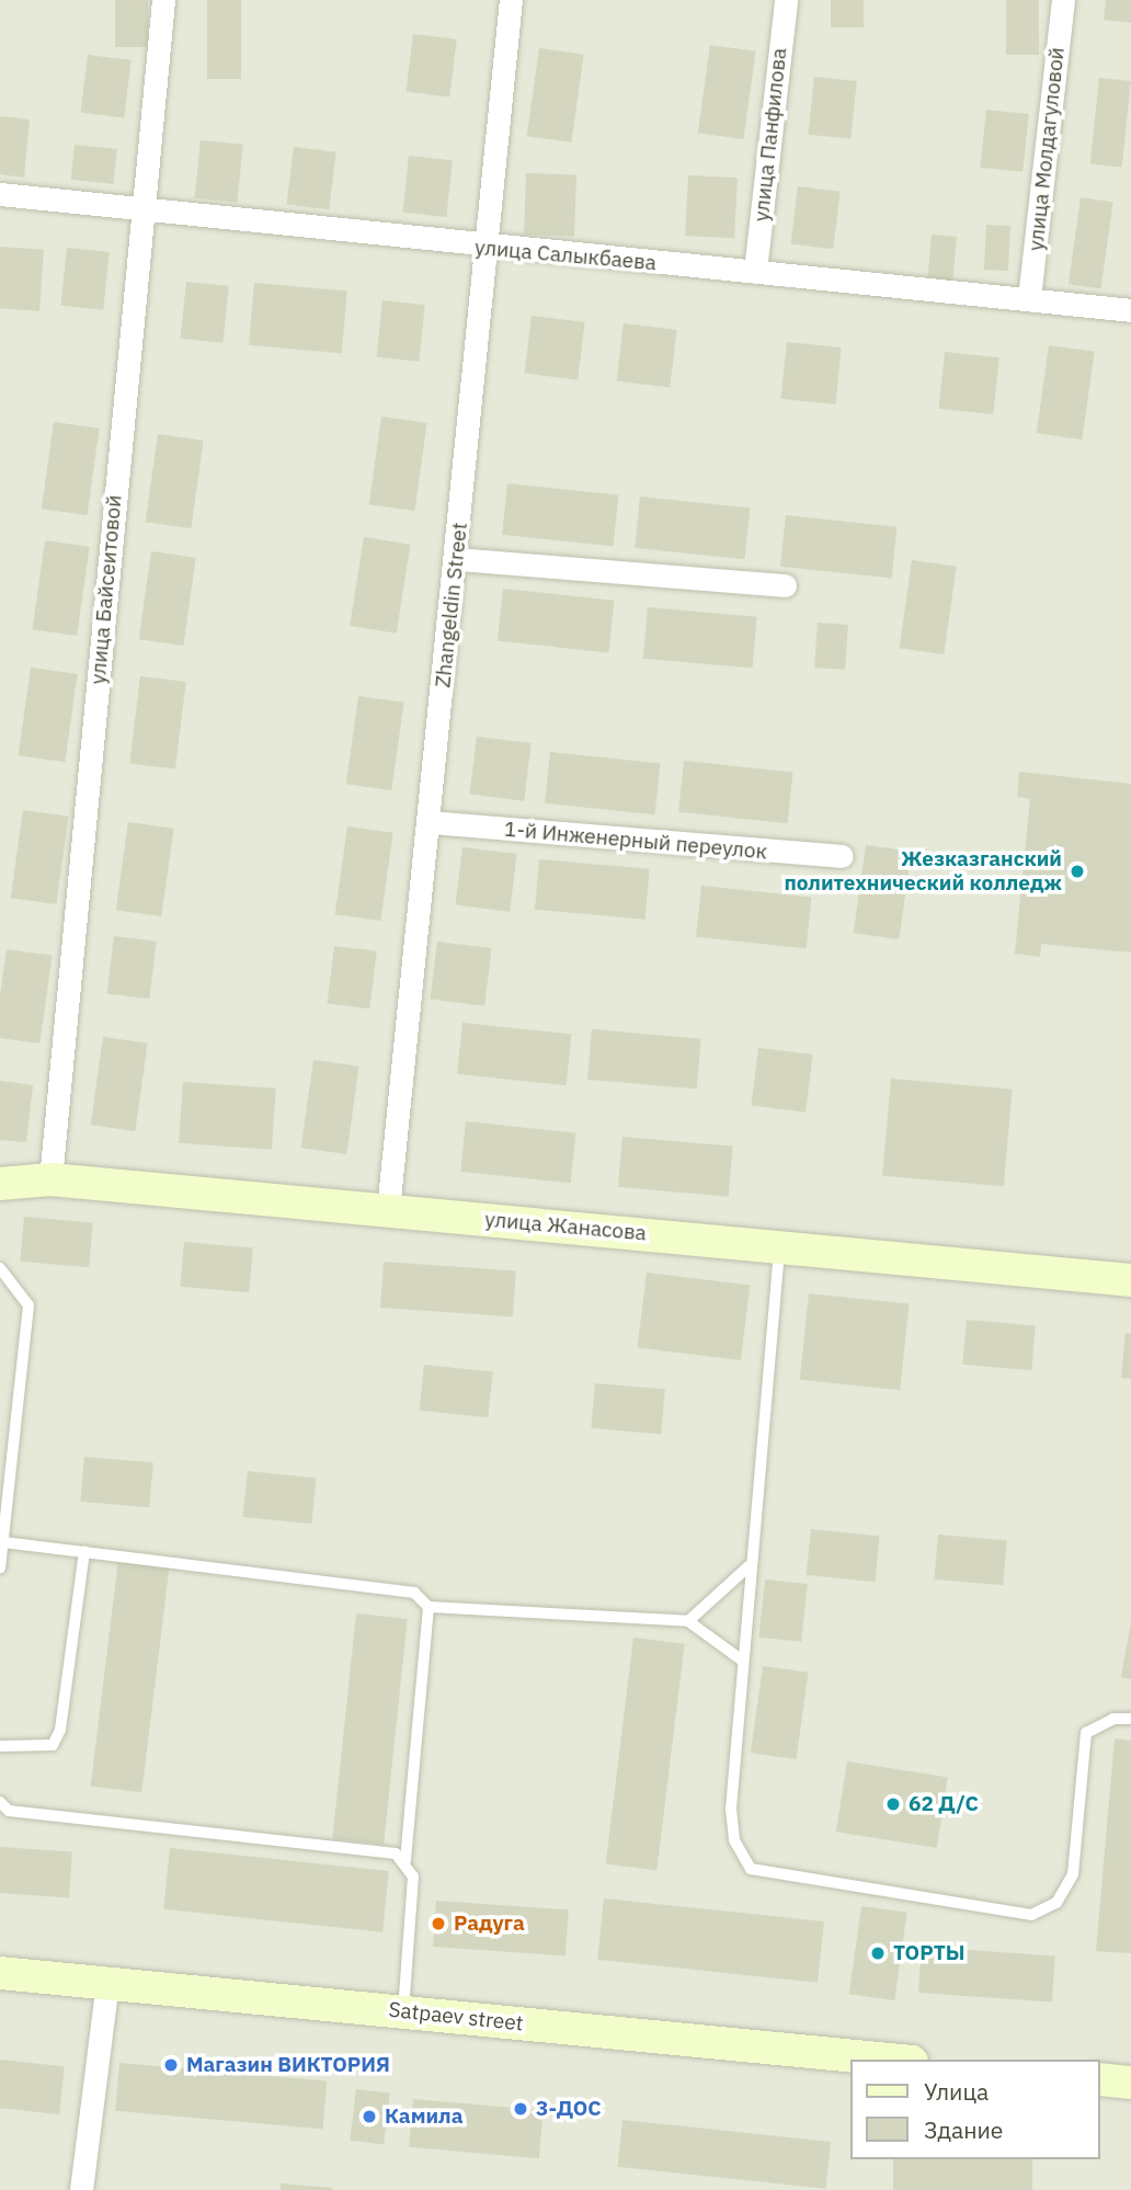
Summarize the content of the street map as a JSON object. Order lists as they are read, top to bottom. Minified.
{"streets":{"street":["улица Панфилова","улица Молдагуловой","улица Салыкбаева","улица Байсеитовой","Zhangeldin Street","1-й Инженерный переулок","улица Жанасова","Satpaev street"]},"crossings":[["улица Панфилова","улица Салыкбаева"],["улица Молдагуловой","улица Салыкбаева"],["улица Салыкбаева","улица Байсеитовой"],["улица Салыкбаева","Zhangeldin Street"],["улица Байсеитовой","улица Жанасова"],["Zhangeldin Street","1-й Инженерный переулок"],["Zhangeldin Street","улица Жанасова"]],"places":["Жезказганский политехнический колледж","62 Д/С","Радуга","ТОРТЫ","Магазин ВИКТОРИЯ","3-ДОС","Камила"],"legend":["Улица","Здание"]}
